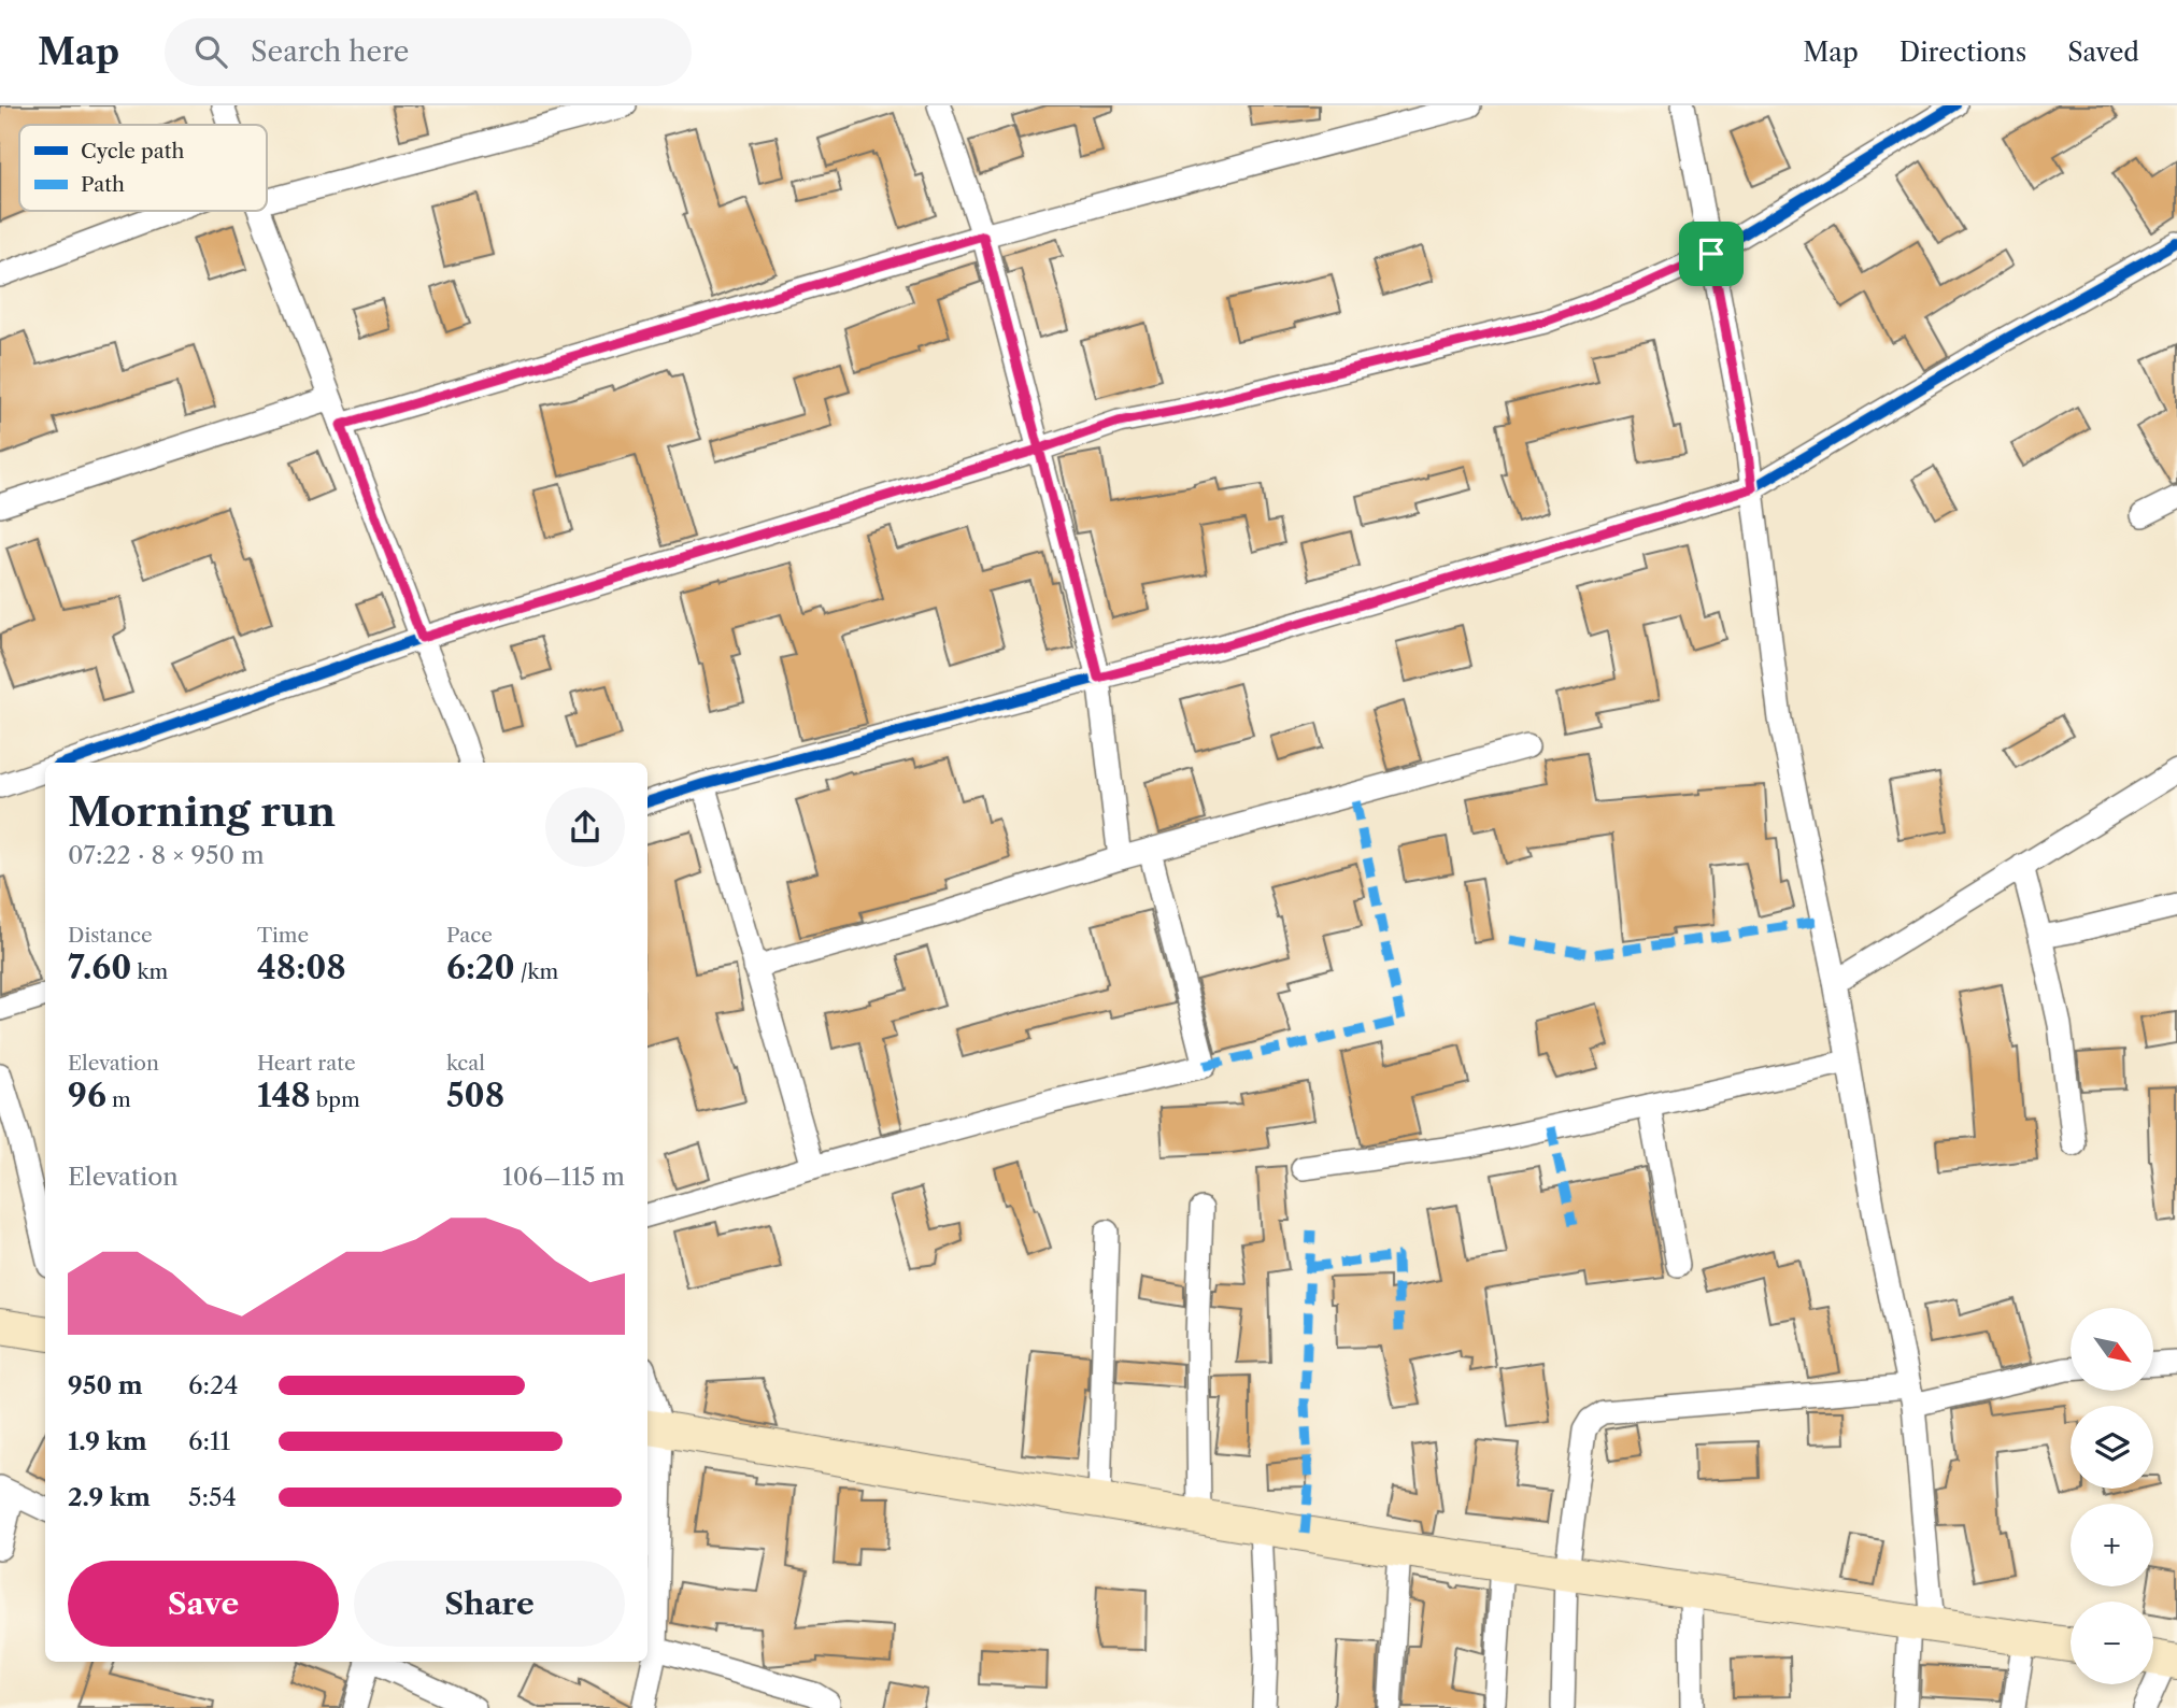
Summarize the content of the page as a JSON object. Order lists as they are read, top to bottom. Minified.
{"legend":["Cycle path","Path"],"north":"bottom right","page":{"header":"Map","search":"Search here","nav":["Map","Directions","Saved"],"heading":["Morning run","07:22 · 8 × 950 m"],"stats":[["Distance","7.60 km"],["Time","48:08"],["Pace","6:20 /km"],["Elevation","96 m"],["Heart rate","148 bpm"],["kcal","508"]],"chart":["Elevation","106–115 m"],"map_buttons":["+","−"],"list":[{"name":"950 m","note":"6:24"},{"name":"1.9 km","note":"6:11"},{"name":"2.9 km","note":"5:54"}],"buttons":["Save","Share"]}}
